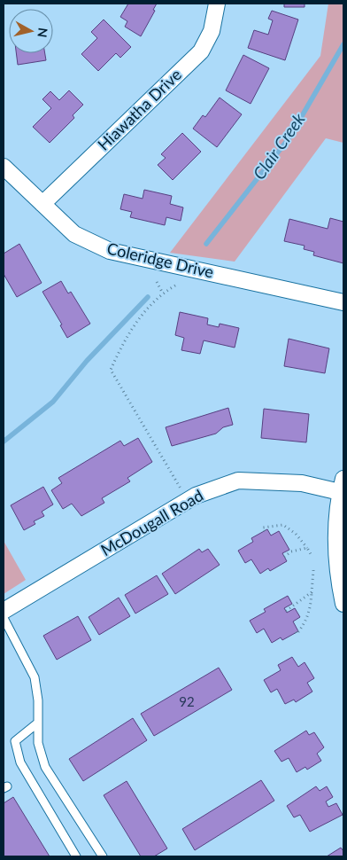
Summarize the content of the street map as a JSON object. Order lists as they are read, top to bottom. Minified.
{"streets":{"street":["Hiawatha Drive","Coleridge Drive","McDougall Road"]},"crossings":[["Hiawatha Drive","Coleridge Drive"]],"water":["Clair Creek"],"house_numbers":["92"],"north":"right"}
